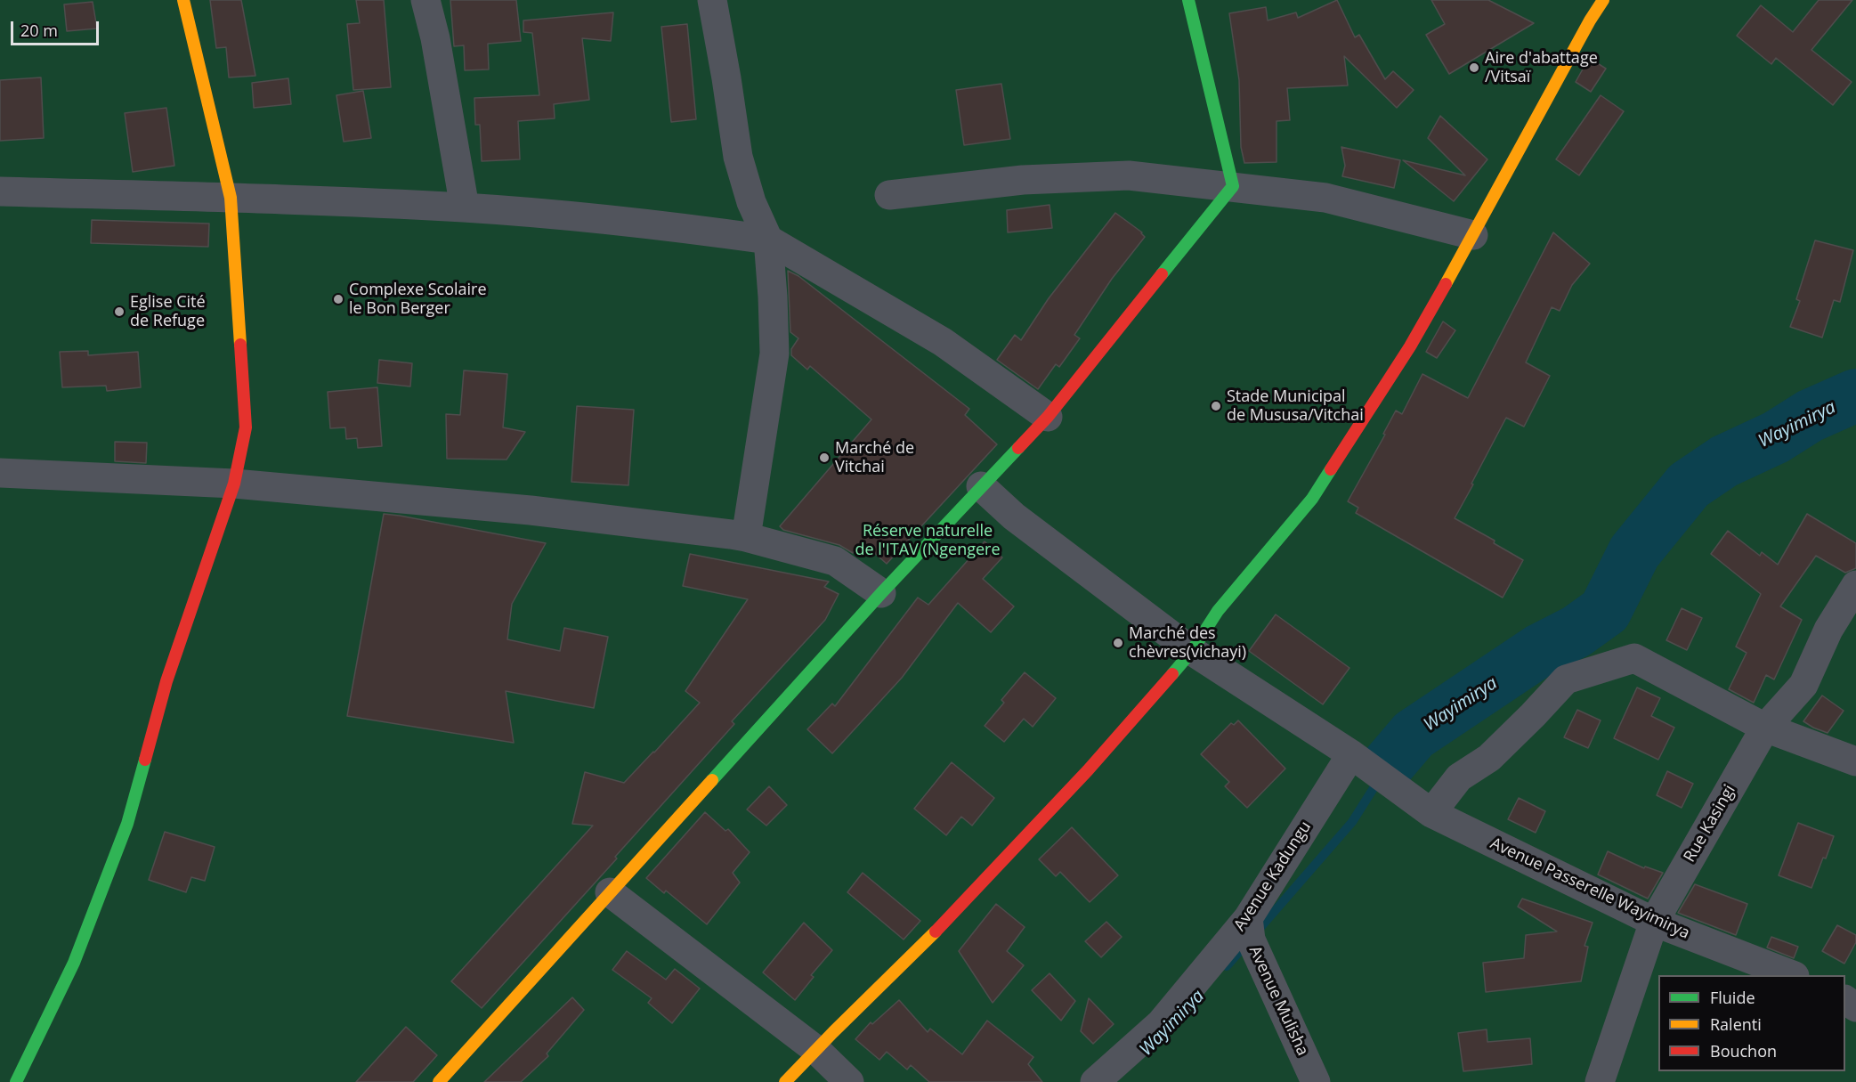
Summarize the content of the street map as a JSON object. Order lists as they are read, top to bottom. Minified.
{"streets":{"street":["Rue Kasingi","Avenue Kadungu","Avenue Passerelle Wayimirya","Avenue Mulisha"]},"crossings":[["Rue Kasingi","Avenue Passerelle Wayimirya"],["Avenue Kadungu","Avenue Passerelle Wayimirya"],["Avenue Kadungu","Avenue Mulisha"]],"water":["Wayimirya"],"parks":["Réserve naturelle de l'ITAV (Ngengere"],"places":["Aire d'abattage /Vitsaï","Complexe Scolaire le Bon Berger","Eglise Cité de Refuge","Stade Municipal de Mususa/Vitchai","Marché de Vitchai","Marché des chèvres(vichayi)"],"legend":["Fluide","Ralenti","Bouchon"],"scale_bar":"20 m"}
